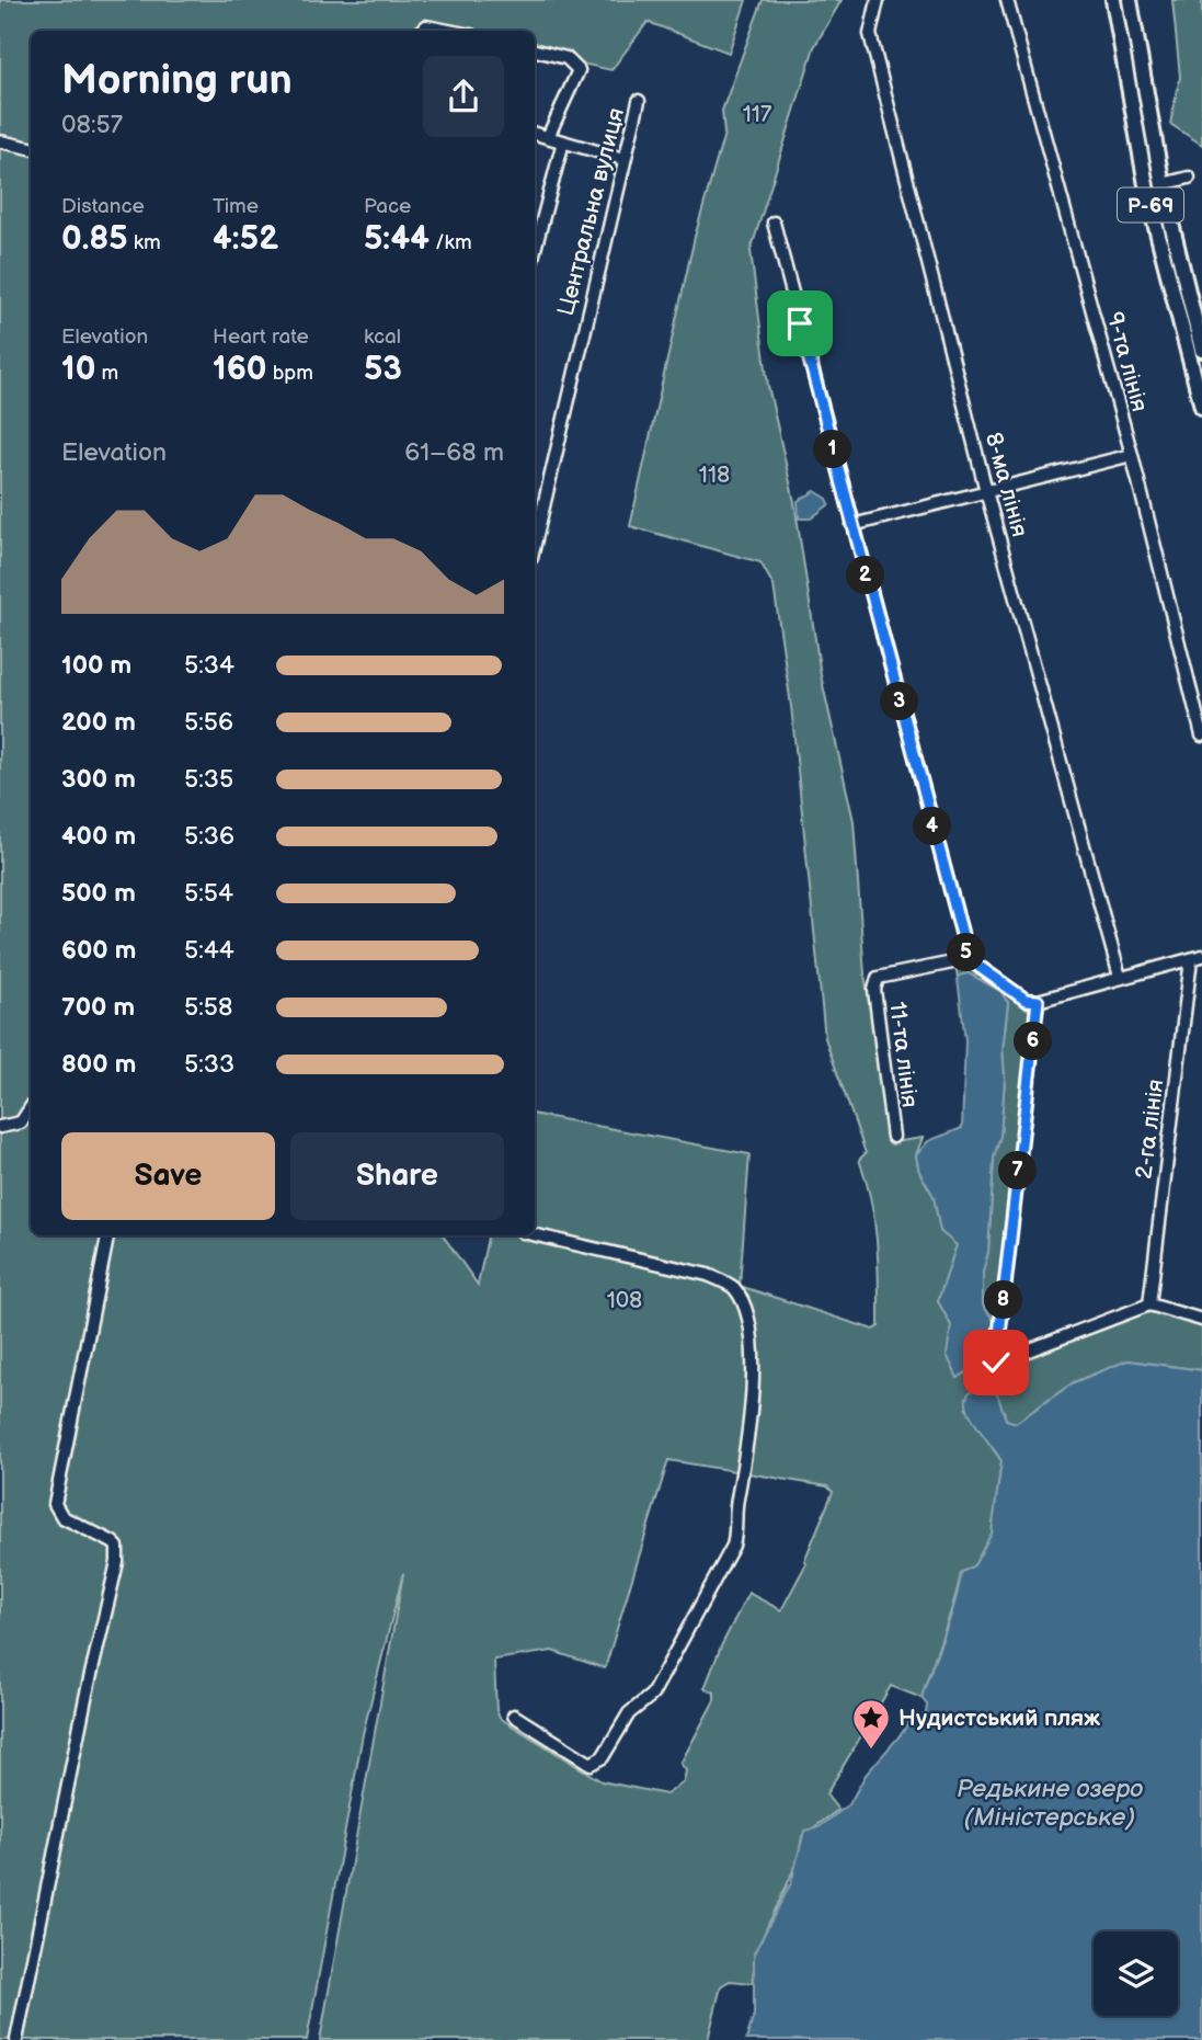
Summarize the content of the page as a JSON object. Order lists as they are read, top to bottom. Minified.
{"streets":{"main road":["Р-69"],"street":["Центральна вулиця","9-та лінія","8-ма лінія","11-та лінія","2-га лінія"]},"water":["Редькине озеро (Міністерське)"],"parks":["117","118","108"],"places":{"place":["Нудистський пляж"]},"page":{"heading":["Morning run","08:57"],"stats":[["Distance","0.85 km"],["Time","4:52"],["Pace","5:44 /km"],["Elevation","10 m"],["Heart rate","160 bpm"],["kcal","53"]],"chart":["Elevation","61–68 m"],"pins":["1","2","3","4","5","6","7","8"],"list":[{"name":"100 m","note":"5:34"},{"name":"200 m","note":"5:56"},{"name":"300 m","note":"5:35"},{"name":"400 m","note":"5:36"},{"name":"500 m","note":"5:54"},{"name":"600 m","note":"5:44"},{"name":"700 m","note":"5:58"},{"name":"800 m","note":"5:33"}],"buttons":["Save","Share"]}}
